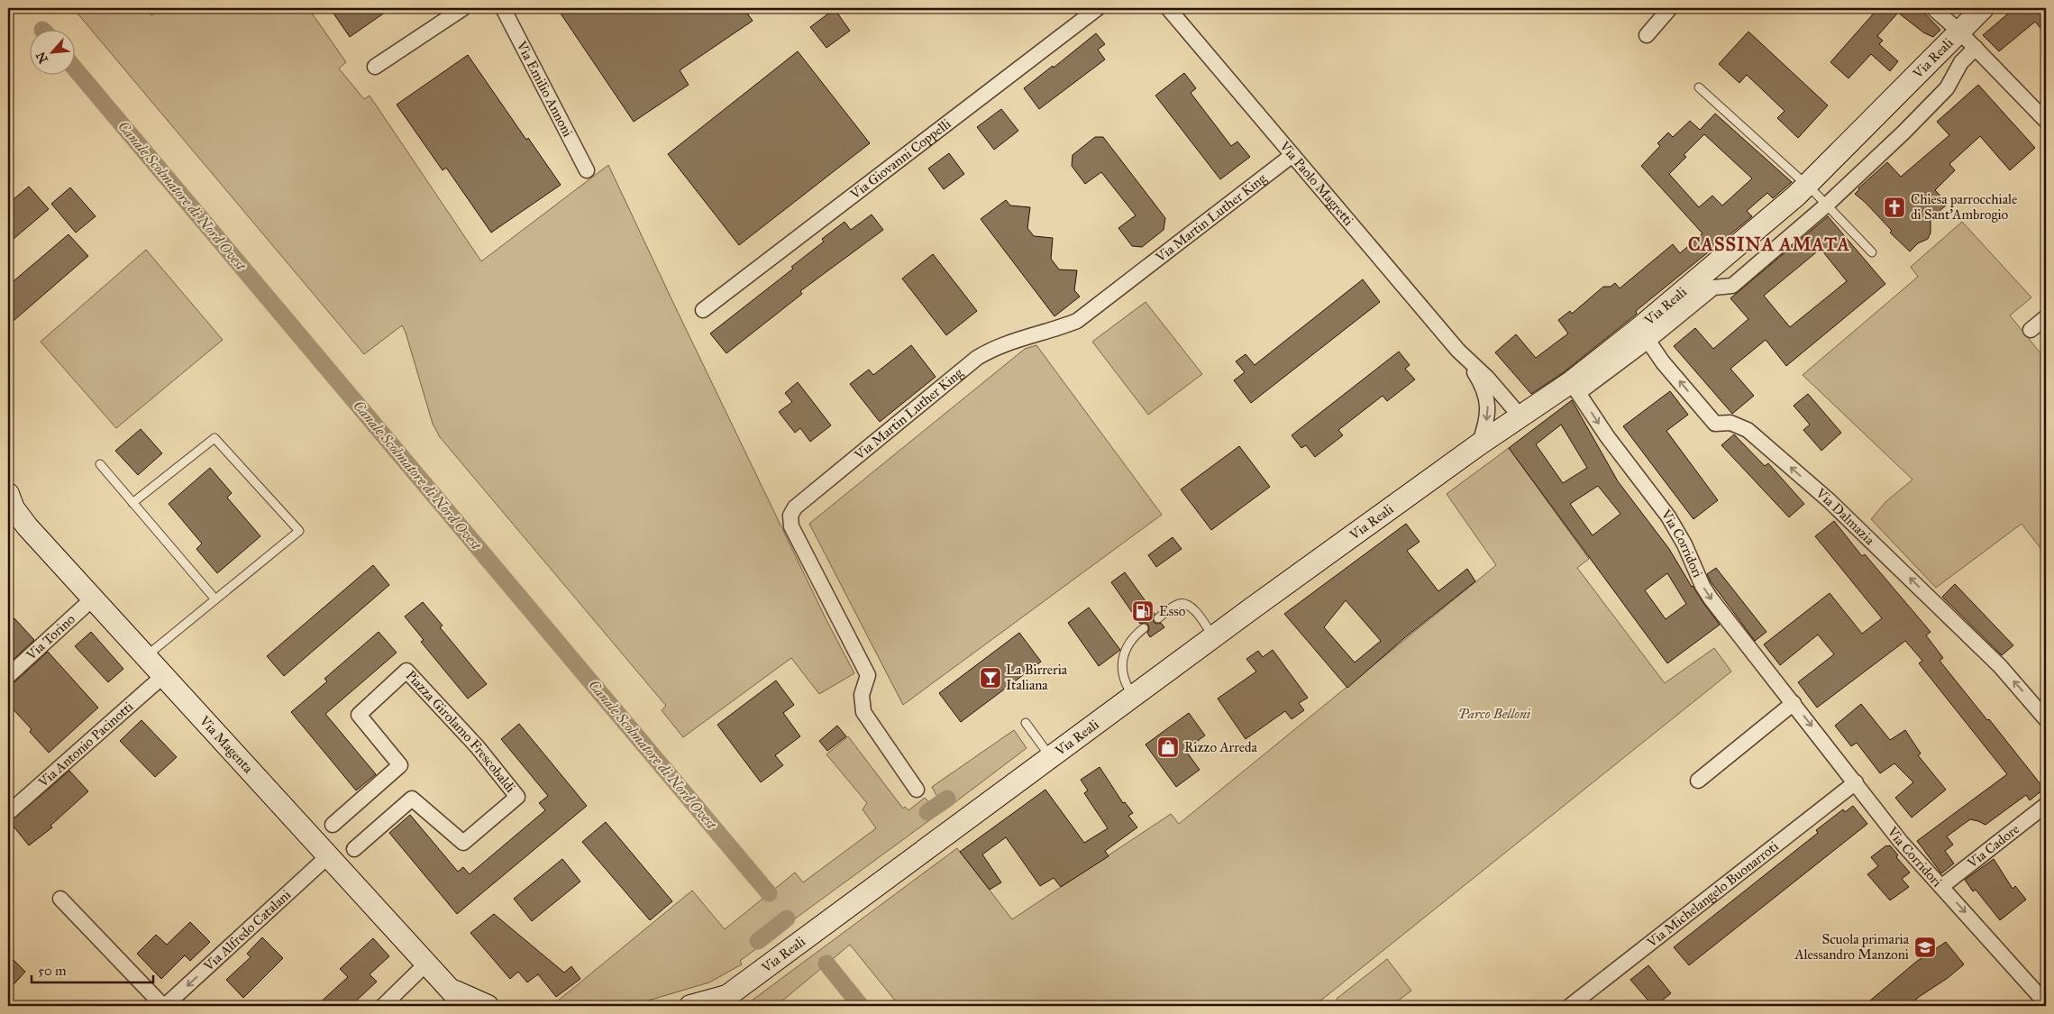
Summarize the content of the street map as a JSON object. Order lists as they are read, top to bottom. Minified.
{"streets":{"main road":["Via Reali","Via Magenta"],"street":["Via Emilio Annoni","Via Giovanni Coppelli","Via Paolo Magretti","Via Martin Luther King","Via Dalmazia","Via Corridori","Via Torino","Piazza Girolamo Frescobaldi","Via Antonio Pacinotti","Via Cadore","Via Michelangelo Buonarroti","Via Alfredo Catalani"]},"crossings":[["Via Reali","Via Paolo Magretti"],["Via Reali","Via Dalmazia"],["Via Reali","Via Corridori"],["Via Paolo Magretti","Via Martin Luther King"],["Via Corridori","Via Cadore"],["Via Corridori","Via Michelangelo Buonarroti"],["Via Torino","Via Magenta"],["Via Antonio Pacinotti","Via Magenta"],["Via Magenta","Via Alfredo Catalani"]],"one_way":["Via Dalmazia","Via Corridori","Via Alfredo Catalani"],"districts":["CASSINA AMATA"],"water":["Canale Scolmatore di Nord Ovest"],"parks":["Parco Belloni"],"places":{"church":["Chiesa parrocchiale di Sant'Ambrogio"],"fuel station":["Esso"],"bar":["La Birreria Italiana"],"shop":["Rizzo Arreda"],"school or university":["Scuola primaria Alessandro Manzoni"]},"scale_bar":"50 m","north":"bottom left"}
